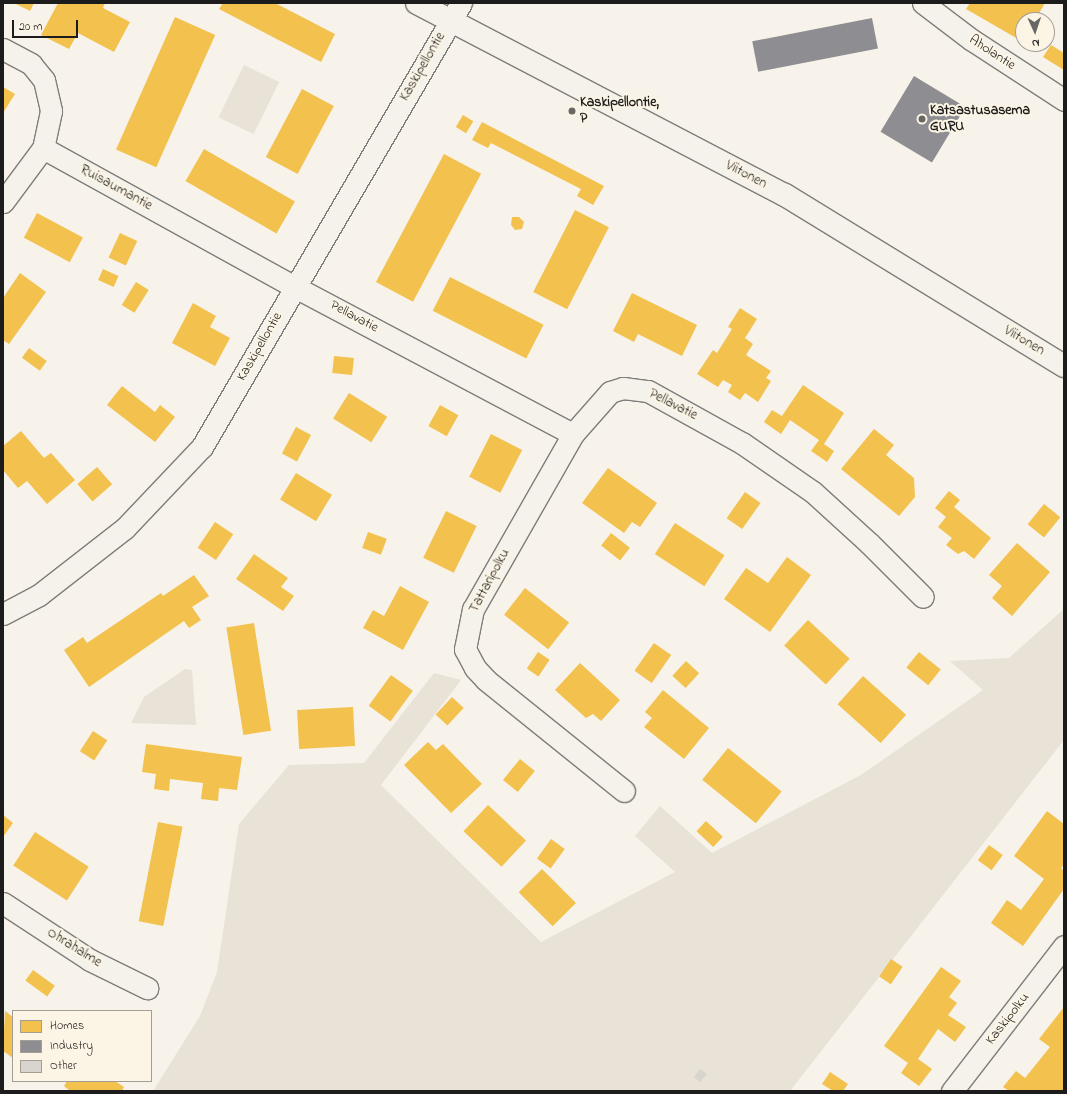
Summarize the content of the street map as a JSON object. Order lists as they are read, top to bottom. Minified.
{"streets":{"main road":["Viitonen"],"street":["Aholantie","Kaskipellontie","Ruisaumantie","Pellavatie","Tattaripolku","Ohrahalme","Kaskipolku"]},"crossings":[["Kaskipellontie","Viitonen"],["Kaskipellontie","Ruisaumantie"],["Kaskipellontie","Pellavatie"],["Ruisaumantie","Pellavatie"],["Pellavatie","Tattaripolku"]],"places":["Kaskipellontie, P","Katsastusasema GURU"],"legend":["Homes","Industry","Other"],"scale_bar":"20 m","north":"bottom"}
